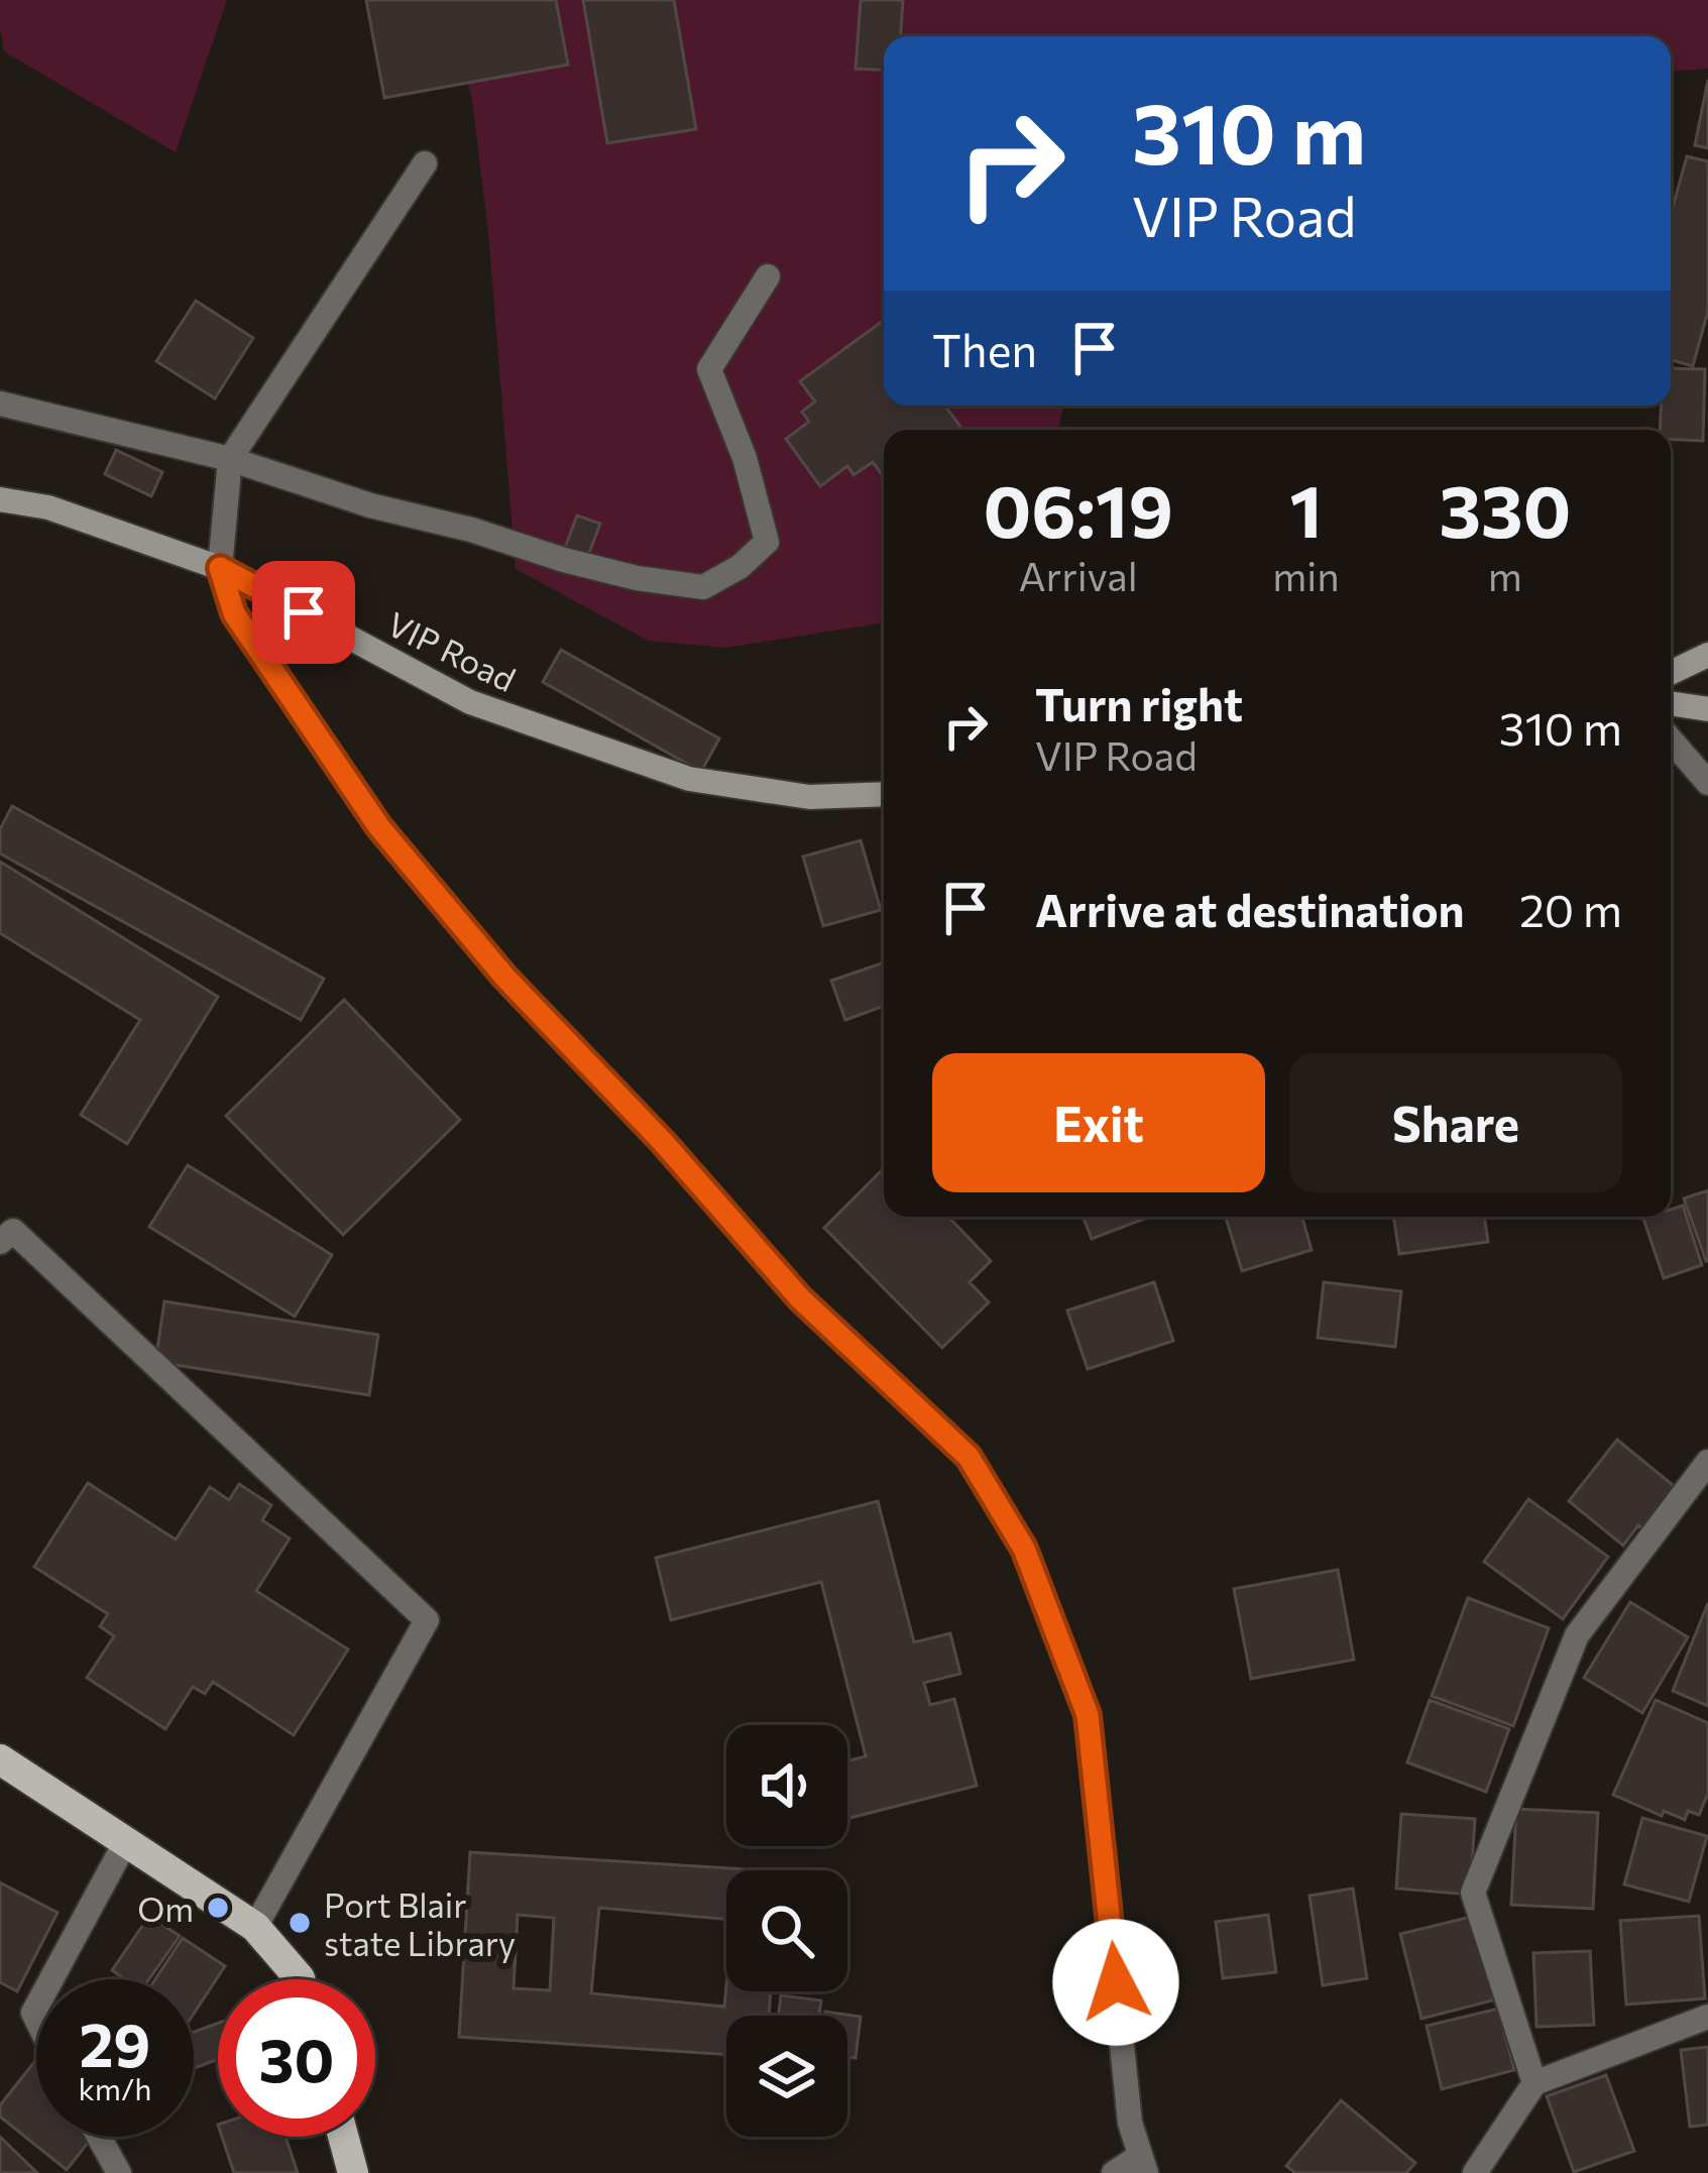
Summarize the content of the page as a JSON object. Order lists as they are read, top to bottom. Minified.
{"streets":{"main road":["VIP Road"]},"places":["Om","Port Blair state Library"],"page":{"turn":["310 m","VIP Road"],"then":"Then","eta":["06:19","Arrival","1","min","330","m"],"list":[{"name":"Turn right","note":"VIP Road","value":"310 m"},{"name":"Arrive at destination","value":"20 m"}],"buttons":["Exit","Share"],"speed":"29 km/h","limit":"30"}}
